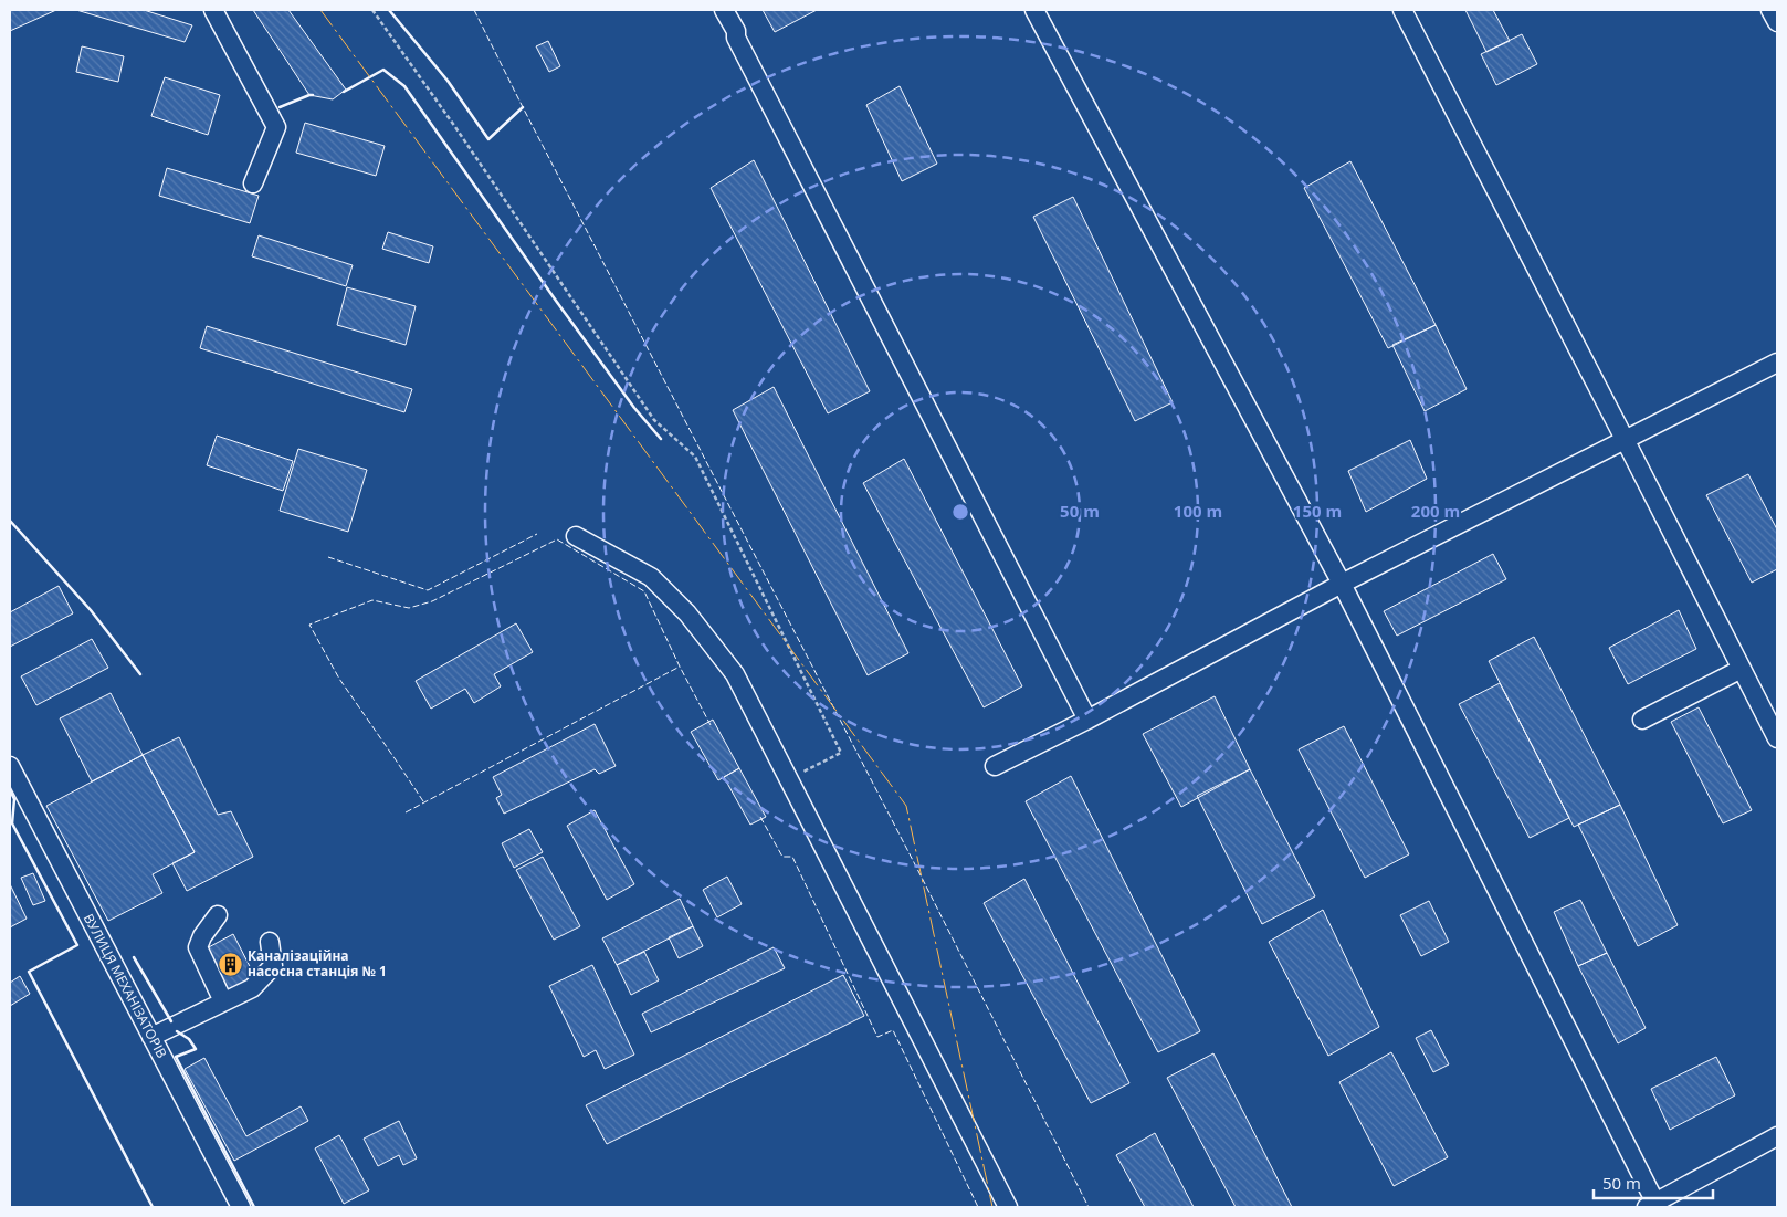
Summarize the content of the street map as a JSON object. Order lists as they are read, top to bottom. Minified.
{"streets":{"street":["ВУЛИЦЯ МЕХАНІЗАТОРІВ"]},"places":{"building":["Каналізаційна насосна станція № 1"]},"scale_bar":"50 m","rings":["50 m","100 m","150 m","200 m"]}
